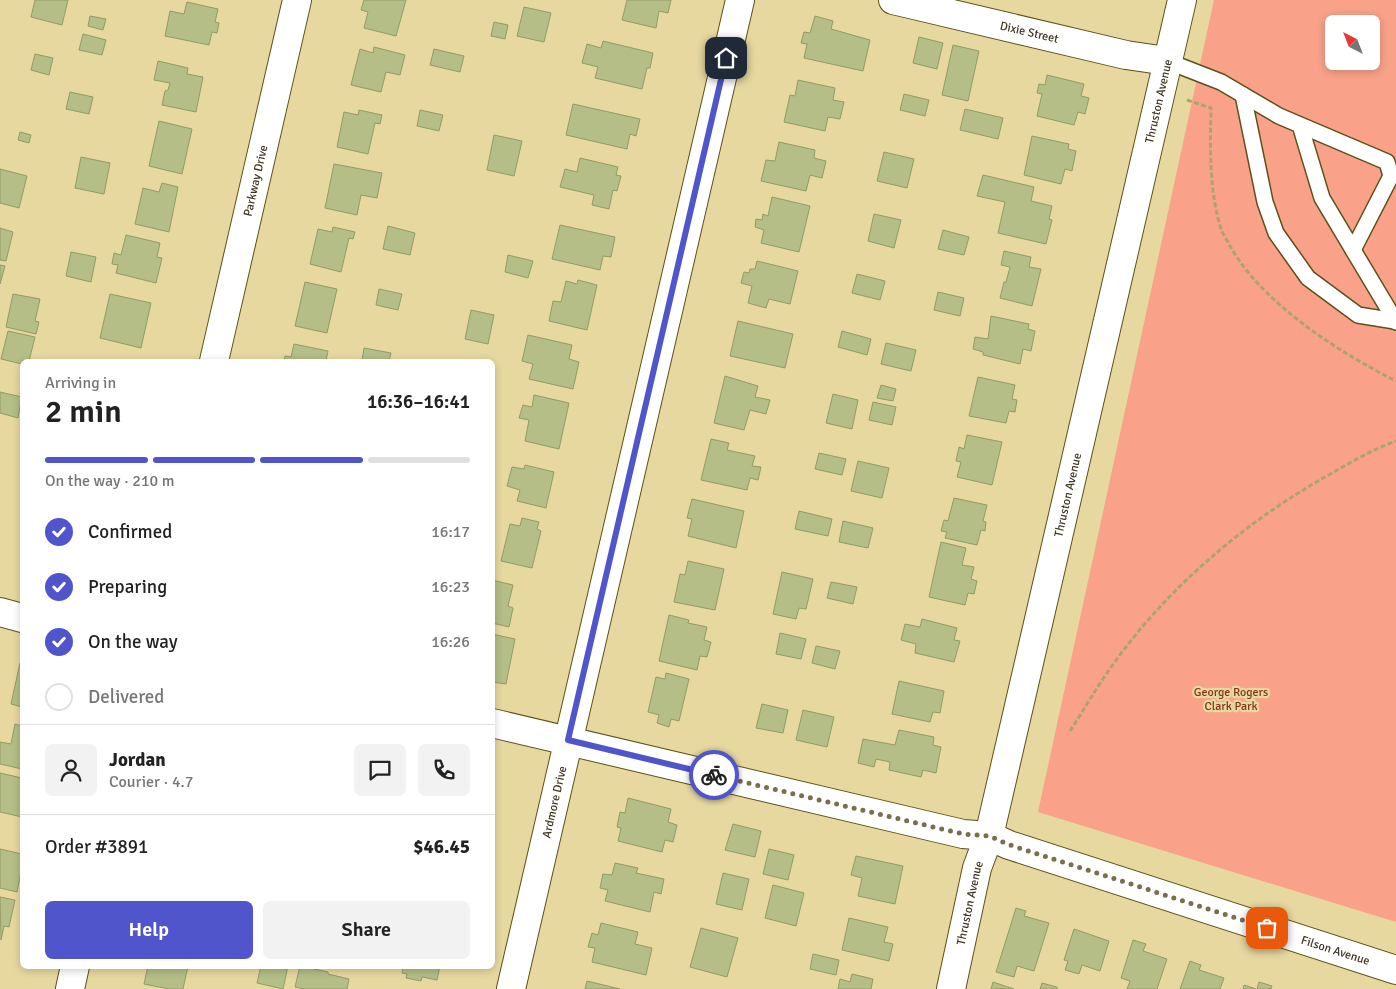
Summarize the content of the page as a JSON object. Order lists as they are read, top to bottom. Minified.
{"streets":{"street":["Dixie Street","Thruston Avenue","Parkway Drive","Ardmore Drive","Filson Avenue"]},"crossings":[["Dixie Street","Thruston Avenue"],["Thruston Avenue","Filson Avenue"],["Ardmore Drive","Filson Avenue"]],"parks":["George Rogers Clark Park"],"north":"top left","page":{"heading":["2 min","Arriving in","16:36–16:41"],"panel":["Jordan","Courier · 4.7","Order #3891","$46.45"],"bar":"On the way · 210 m","list":[["Confirmed","16:17"],["Preparing","16:23"],["On the way","16:26"],"Delivered"],"buttons":["Help","Share"]}}
